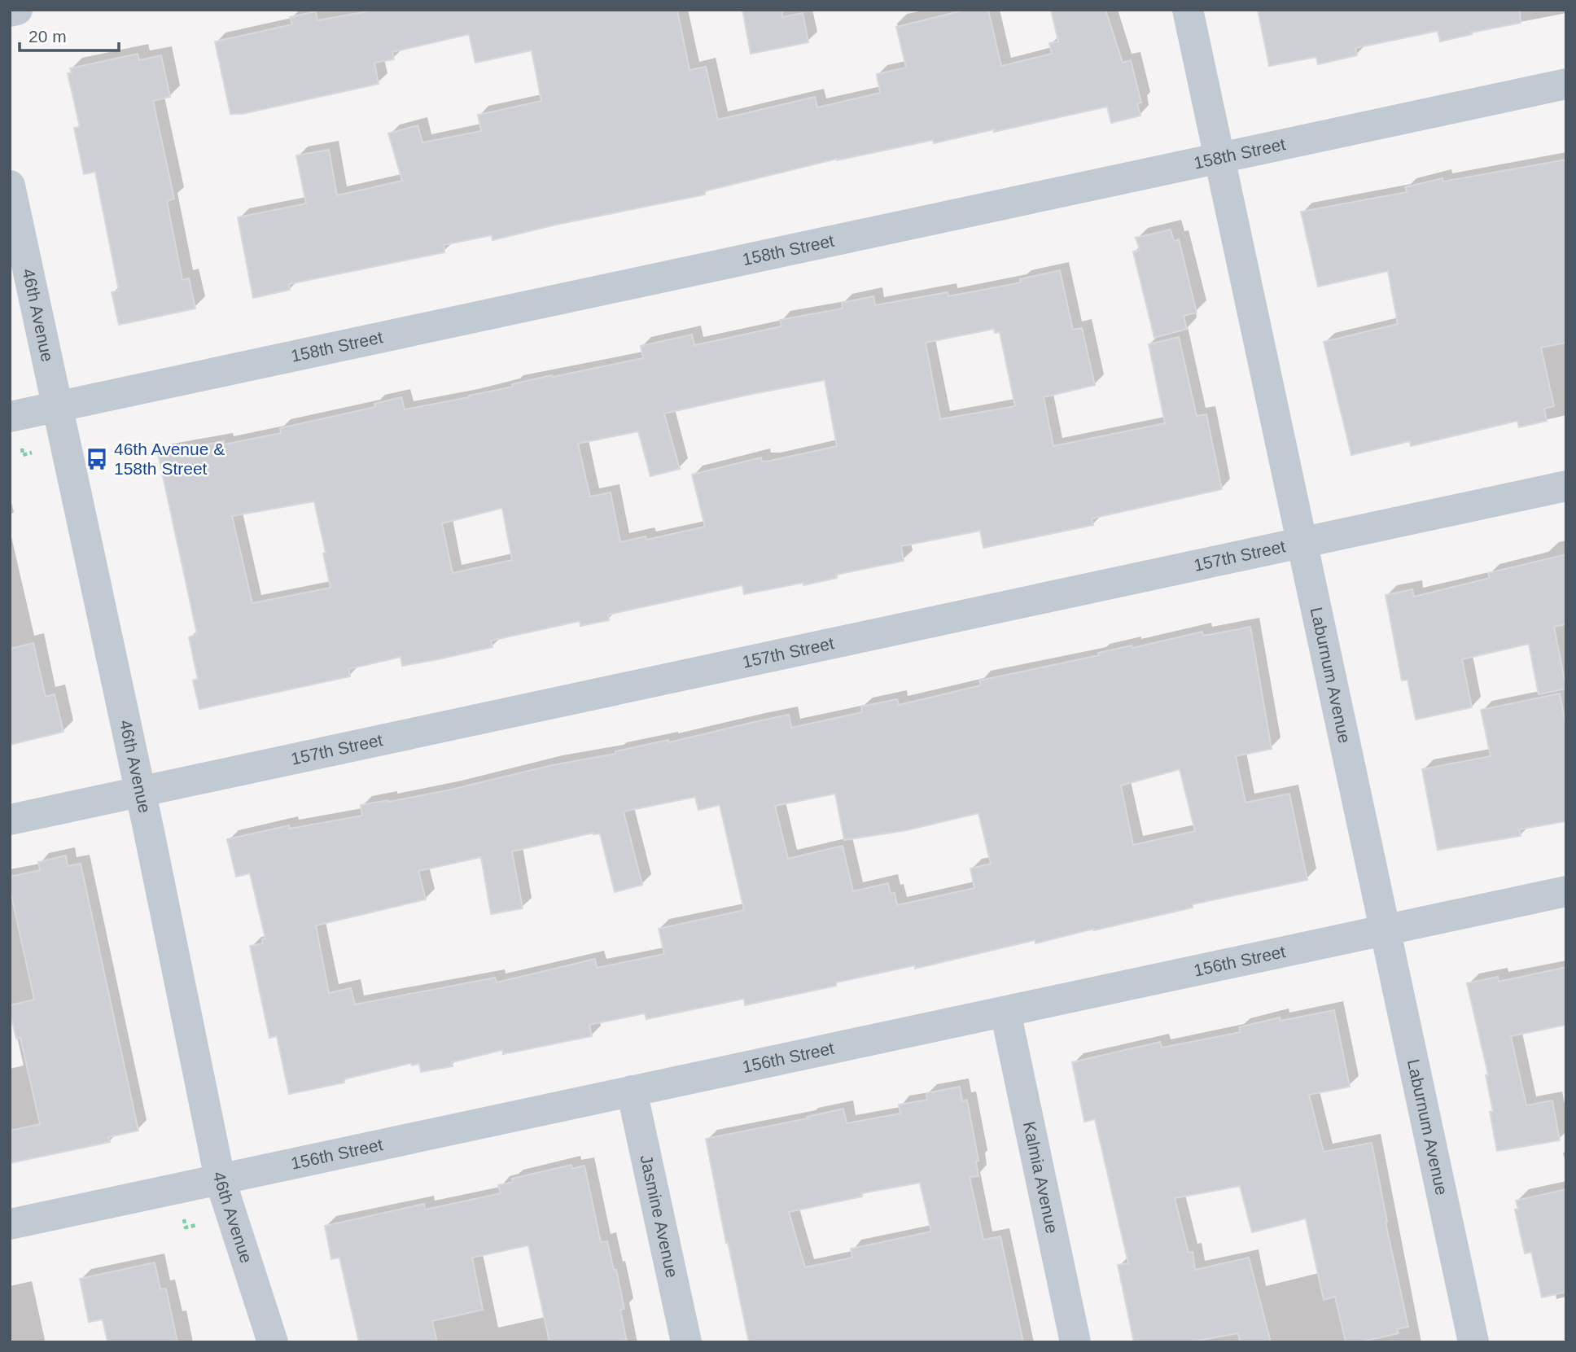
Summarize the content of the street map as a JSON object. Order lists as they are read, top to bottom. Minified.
{"streets":{"street":["158th Street","46th Avenue","157th Street","Laburnum Avenue","156th Street","Kalmia Avenue","Jasmine Avenue"]},"crossings":[["158th Street","46th Avenue"],["158th Street","Laburnum Avenue"],["46th Avenue","157th Street"],["46th Avenue","156th Street"],["157th Street","Laburnum Avenue"],["Laburnum Avenue","156th Street"],["156th Street","Kalmia Avenue"],["156th Street","Jasmine Avenue"]],"places":{"bus stop":["46th Avenue & 158th Street"]},"scale_bar":"20 m"}
